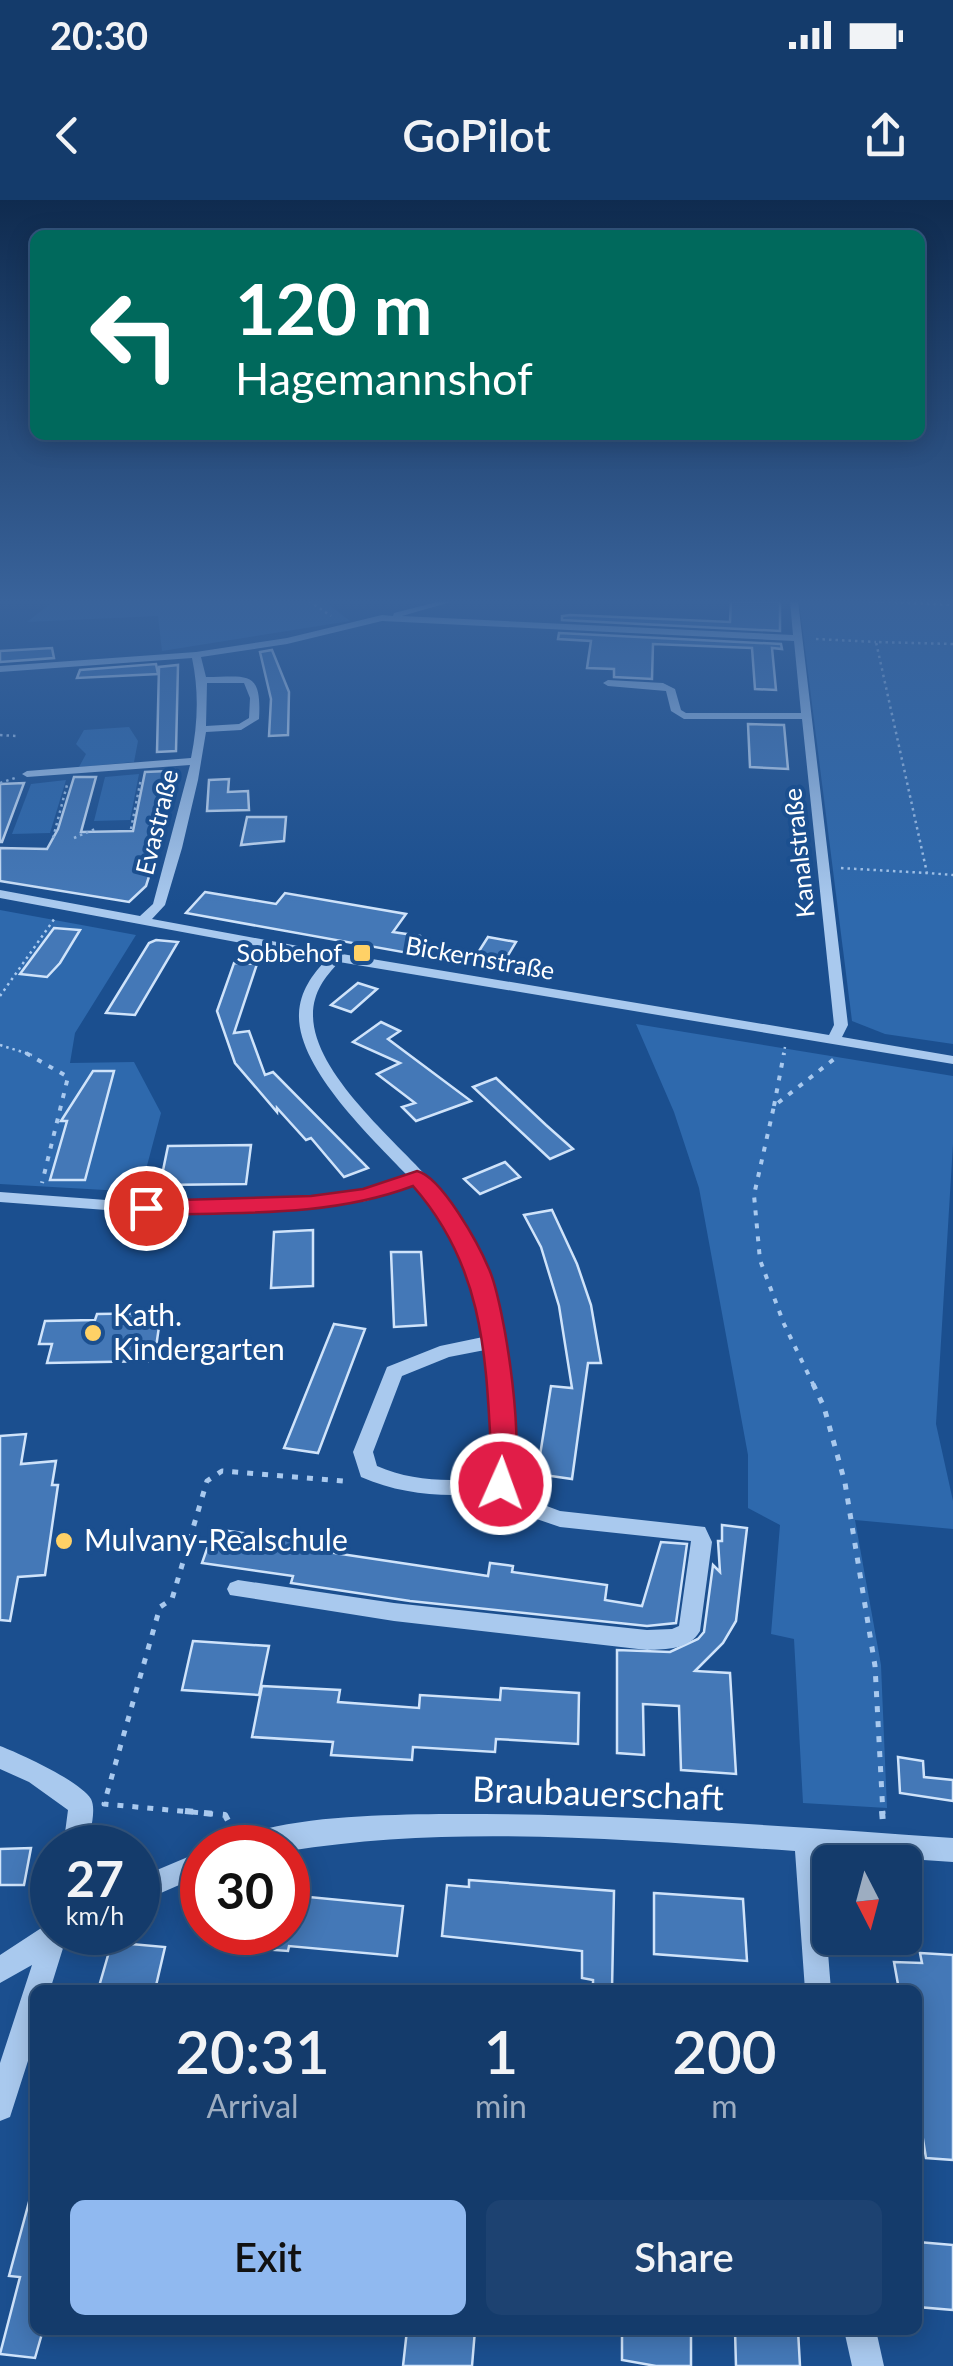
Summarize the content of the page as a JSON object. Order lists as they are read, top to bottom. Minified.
{"streets":{"street":["Evastraße","Kanalstraße","Bickernstraße","Braubauerschaft"]},"crossings":[["Evastraße","Bickernstraße"],["Kanalstraße","Bickernstraße"]],"places":{"transit":["Sobbehof"],"other":["Kath. Kindergarten","Mulvany-Realschule"]},"north":"bottom","page":{"status":"20:30","header":"GoPilot","turn":["120 m","Hagemannshof"],"speed":"27 km/h","limit":"30","eta":["20:31","Arrival","1","min","200","m"],"buttons":["Exit","Share"]}}
